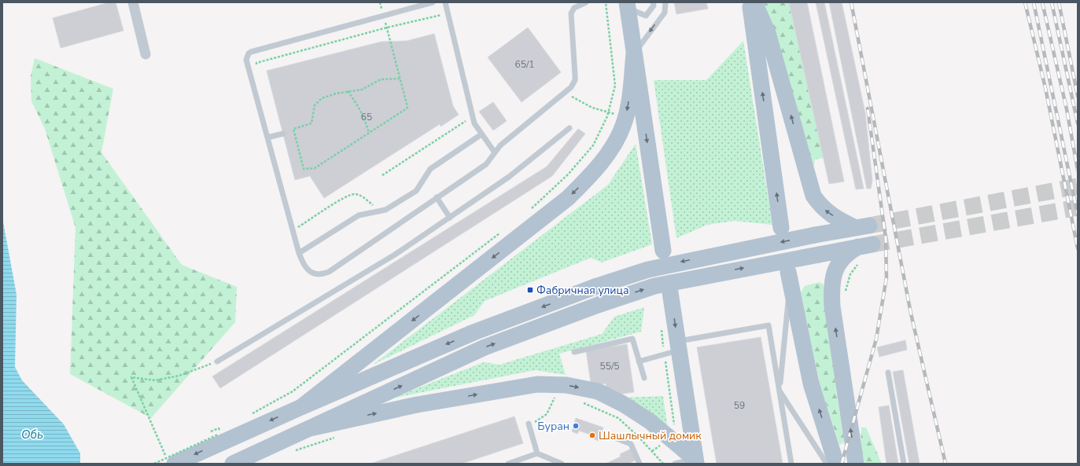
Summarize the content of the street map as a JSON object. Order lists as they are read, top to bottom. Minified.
{"water":["Обь"],"places":{"transit":["Фабричная улица"],"other":["Буран","Шашлычный домик"]},"house_numbers":["65/1","65","55/5","59"]}
